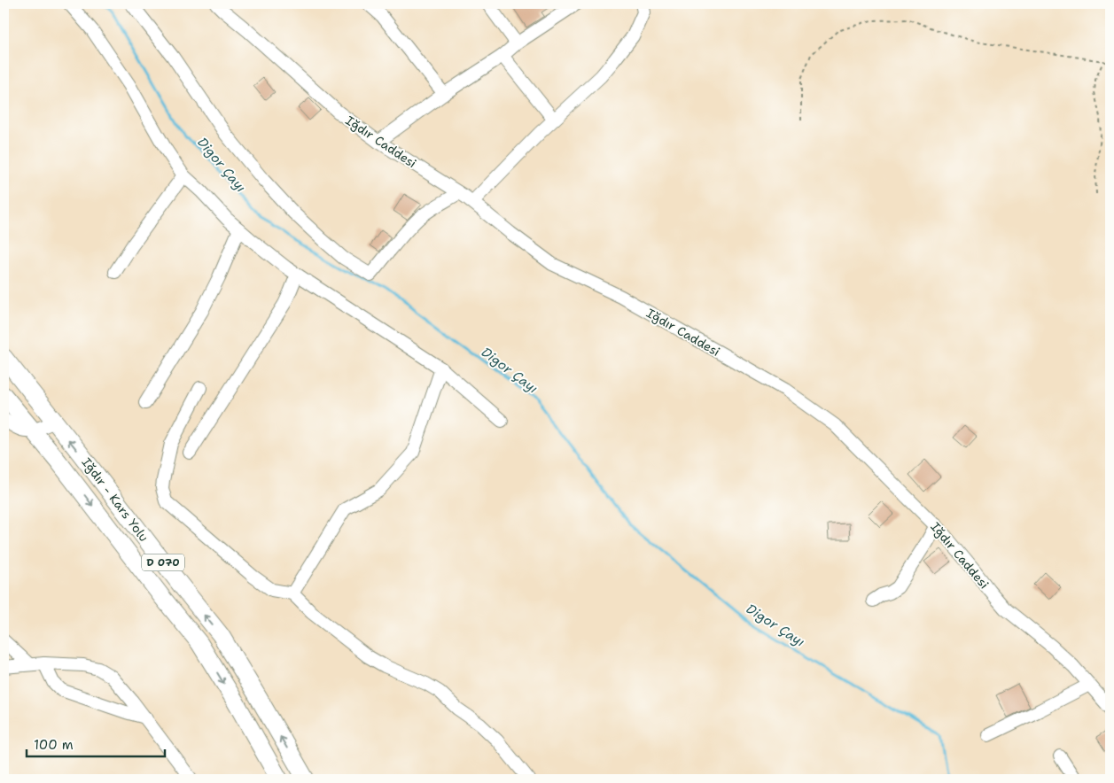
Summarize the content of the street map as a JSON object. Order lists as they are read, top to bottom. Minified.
{"streets":{"highway":["Iğdır - Kars Yolu","D 070"],"street":["Iğdır Caddesi"]},"water":["Digor Çayı"],"scale_bar":"100 m"}
